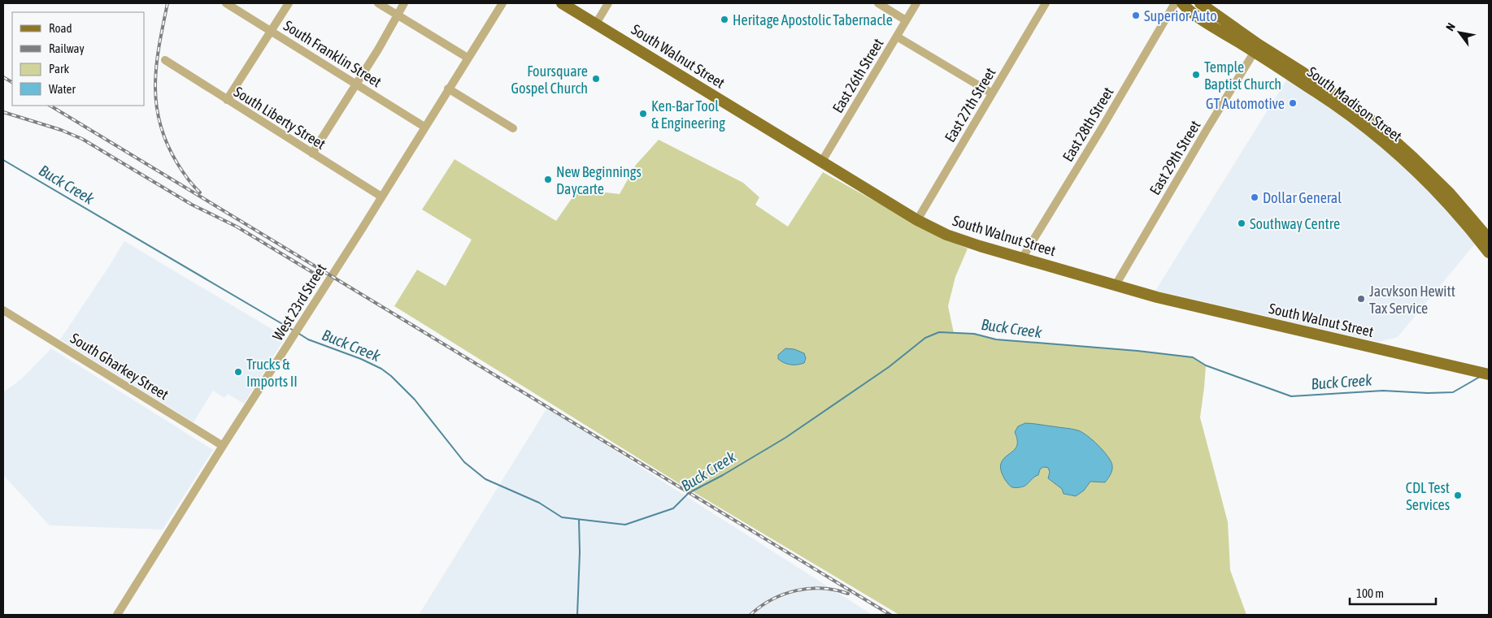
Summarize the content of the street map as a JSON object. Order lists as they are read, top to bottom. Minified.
{"streets":{"main road":["South Walnut Street","South Madison Street"],"street":["South Franklin Street","East 26th Street","East 27th Street","South Liberty Street","East 28th Street","East 29th Street","West 23rd Street","South Gharkey Street"]},"crossings":[["South Franklin Street","West 23rd Street"],["South Walnut Street","East 26th Street"],["South Walnut Street","East 27th Street"],["South Walnut Street","East 28th Street"],["South Walnut Street","East 29th Street"],["South Madison Street","East 29th Street"],["South Liberty Street","West 23rd Street"],["West 23rd Street","South Gharkey Street"]],"water":["Buck Creek"],"places":["Superior Auto","Heritage Apostolic Tabernacle","Temple Baptist Church","Foursquare Gospel Church","GT Automotive","Ken-Bar Tool & Engineering","New Beginnings Daycarte","Dollar General","Southway Centre","Jacvkson Hewitt Tax Service","Trucks & Imports II","CDL Test Services"],"legend":["Road","Railway","Park","Water"],"scale_bar":"100 m","north":"top left"}
